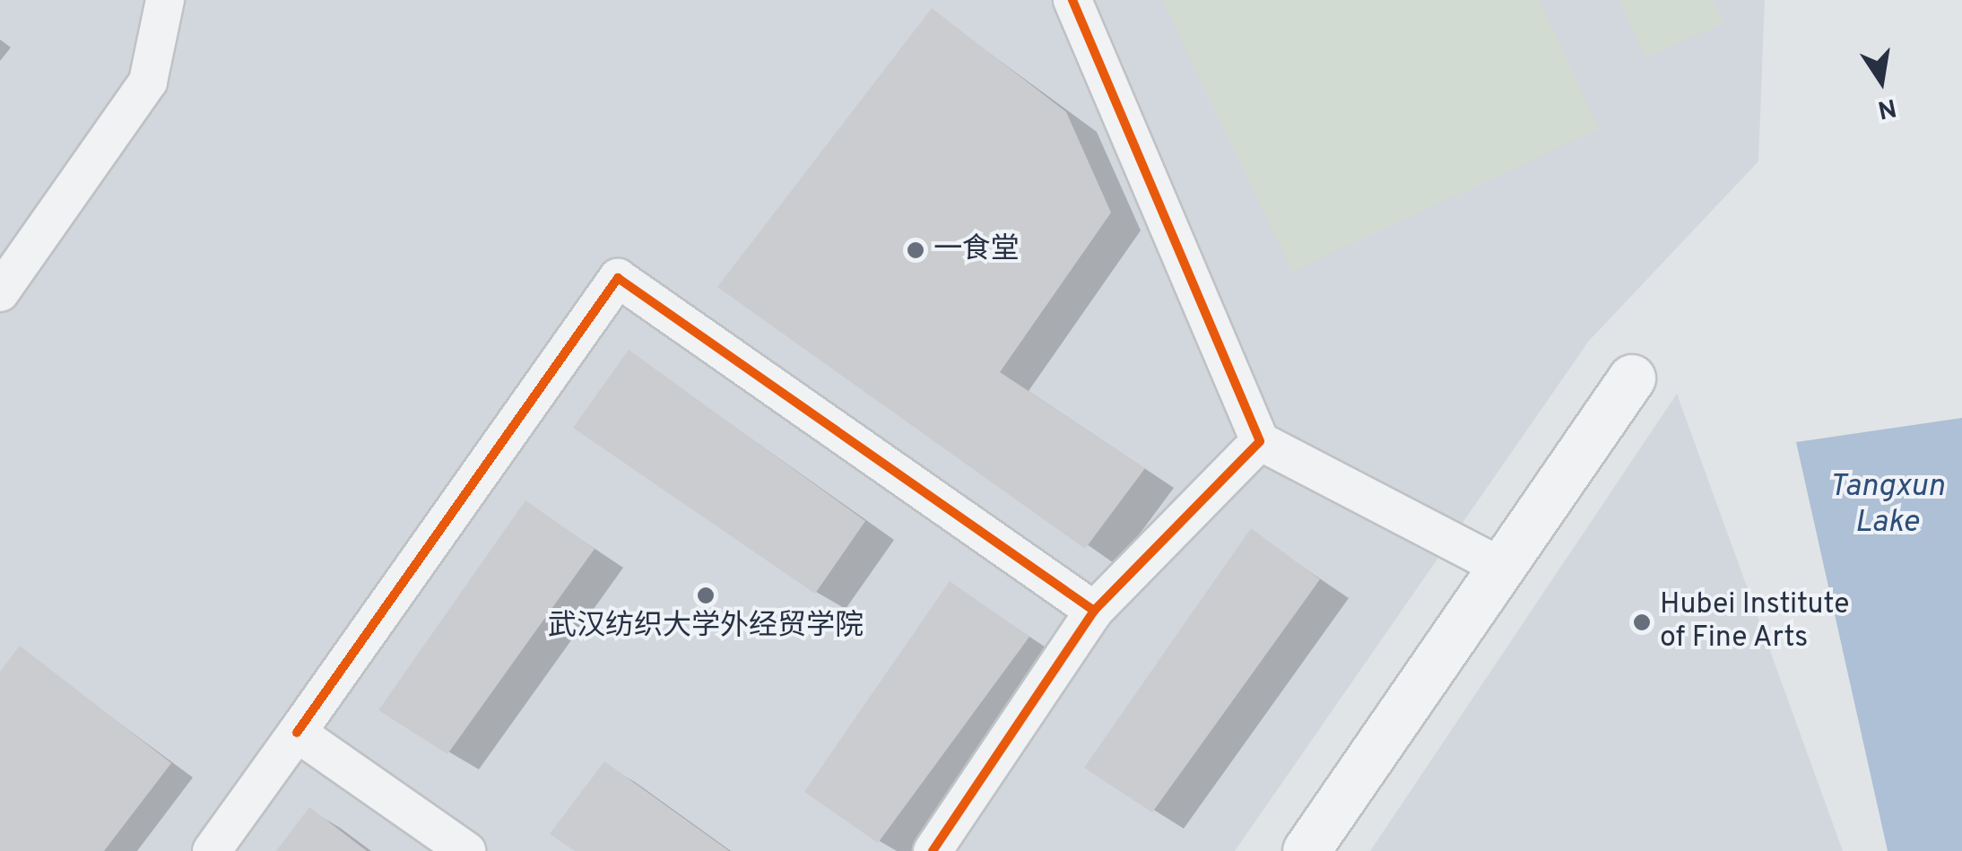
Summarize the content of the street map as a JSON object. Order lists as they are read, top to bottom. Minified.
{"water":["Tangxun Lake"],"places":["一食堂","武汉纺织大学外经贸学院","Hubei Institute of Fine Arts"],"north":"bottom"}
